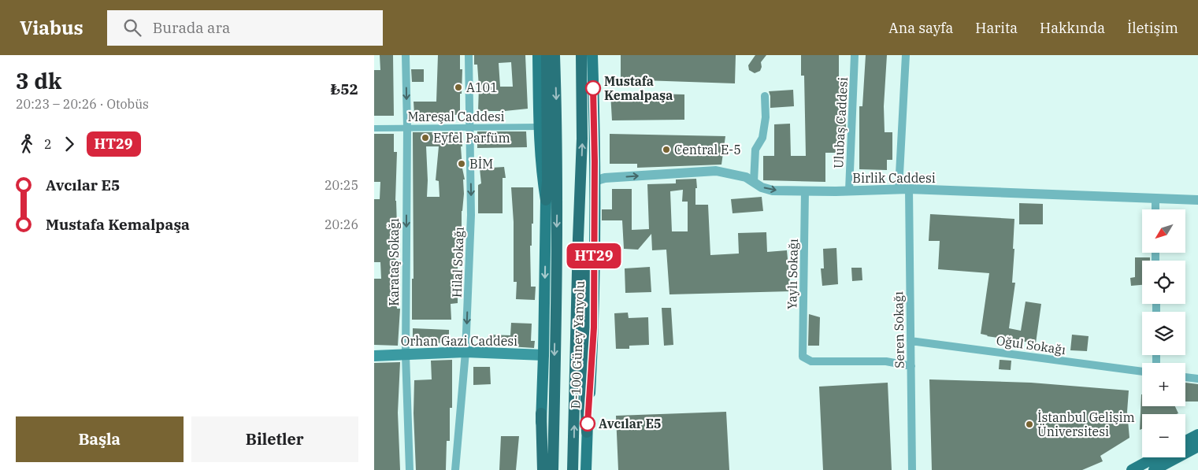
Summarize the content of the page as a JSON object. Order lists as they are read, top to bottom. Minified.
{"streets":{"main road":["Orhan Gazi Caddesi","D-100 Güney Yanyolu"],"street":["Mareşal Caddesi","Ulubaş Caddesi","Birlik Caddesi","Karataş Sokağı","Hilal Sokağı","Yaylı Sokağı","Seren Sokağı","Oğul Sokağı"]},"crossings":[["Mareşal Caddesi","Karataş Sokağı"],["Mareşal Caddesi","Hilal Sokağı"],["Ulubaş Caddesi","Birlik Caddesi"],["Birlik Caddesi","Yaylı Sokağı"],["Birlik Caddesi","Seren Sokağı"],["Birlik Caddesi","D-100 Güney Yanyolu"],["Karataş Sokağı","Orhan Gazi Caddesi"],["Hilal Sokağı","Orhan Gazi Caddesi"],["Yaylı Sokağı","Seren Sokağı"],["Seren Sokağı","Oğul Sokağı"]],"one_way":["Karataş Sokağı","Hilal Sokağı"],"places":["A101","Mustafa Kemalpaşa","Eyfel Parfüm","Central E-5","BİM","Avcılar E5","İstanbul Gelişim Üniversitesi"],"lines":["bus line HT29"],"north":"bottom left","page":{"header":"Viabus","search":"Burada ara","nav":["Ana sayfa","Harita","Hakkında","İletişim"],"heading":["3 dk","20:23 – 20:26 · Otobüs","₺52"],"on_map":"HT29","legs":["2","HT29"],"list":[{"name":"Avcılar E5","value":"20:25"},{"name":"Mustafa Kemalpaşa","value":"20:26"}],"map_buttons":["+","−"],"buttons":["Başla","Biletler"]}}
